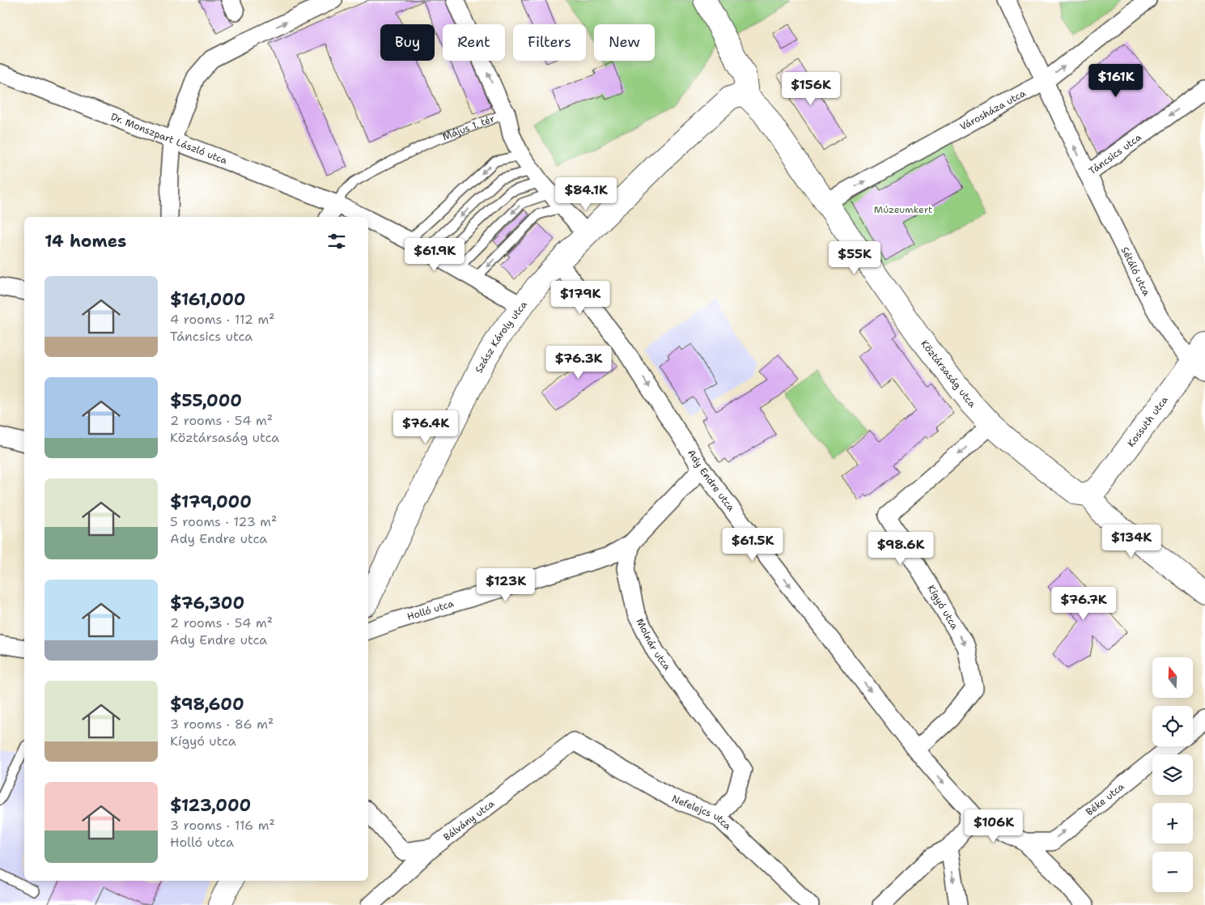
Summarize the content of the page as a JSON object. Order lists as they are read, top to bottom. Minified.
{"streets":{"main road":["Szász Károly utca","Köztársaság utca","Kossuth utca"],"street":["Városháza utca","Május 1. tér","Dr. Monszpart László utca","Táncsics utca","Sétáló utca","Ady Endre utca","Kígyó utca","Holló utca","Molnár utca","Béke utca","Nefelejcs utca","Bálvány utca"]},"crossings":[["Városháza utca","Táncsics utca"],["Városháza utca","Köztársaság utca"],["Május 1. tér","Dr. Monszpart László utca"],["Május 1. tér","Szász Károly utca"],["Táncsics utca","Sétáló utca"],["Sétáló utca","Kossuth utca"],["Szász Károly utca","Köztársaság utca"],["Szász Károly utca","Ady Endre utca"],["Köztársaság utca","Kossuth utca"],["Köztársaság utca","Kígyó utca"],["Ady Endre utca","Kígyó utca"],["Holló utca","Molnár utca"],["Molnár utca","Nefelejcs utca"],["Nefelejcs utca","Bálvány utca"]],"one_way":["Városháza utca","Ady Endre utca","Béke utca"],"parks":["Múzeumkert"],"north":"top","page":{"chip":["Buy","Rent","Filters","New"],"price":["$161K","$156K","$84.1K","$61.9K","$55K","$179K","$76.3K","$76.4K","$134K","$61.5K","$98.6K","$123K","$76.7K","$106K"],"heading":"14 homes","list":[{"name":"$161,000","note":"4 rooms · 112 m² · Táncsics utca"},{"name":"$55,000","note":"2 rooms · 54 m² · Köztársaság utca"},{"name":"$179,000","note":"5 rooms · 123 m² · Ady Endre utca"},{"name":"$76,300","note":"2 rooms · 54 m² · Ady Endre utca"},{"name":"$98,600","note":"3 rooms · 86 m² · Kígyó utca"},{"name":"$123,000","note":"3 rooms · 116 m² · Holló utca"}],"map_buttons":["+","−"]}}
